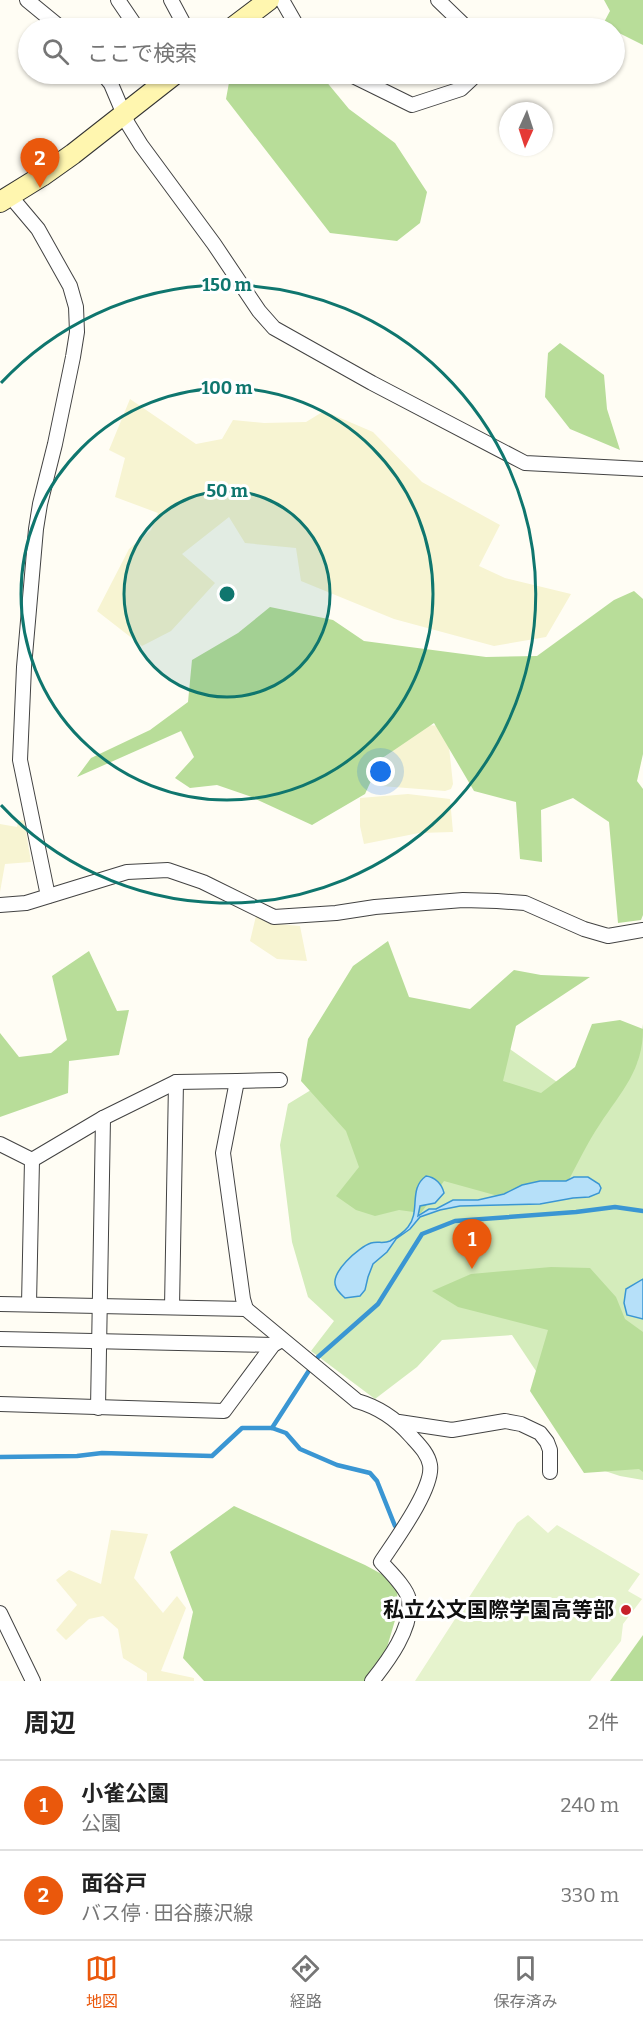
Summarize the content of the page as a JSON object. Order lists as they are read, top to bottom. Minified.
{"places":["私立公文国際学園高等部"],"north":"bottom","page":{"search":"ここで検索","pins":["2","1"],"heading":["周辺","2件"],"list":[{"mark":"1","name":"小雀公園","note":"公園","value":"240 m"},{"mark":"2","name":"面谷戸","note":"バス停 · 田谷藤沢線","value":"330 m"}],"nav":["地図","経路","保存済み"]},"rings":["150 m","100 m","50 m"]}
